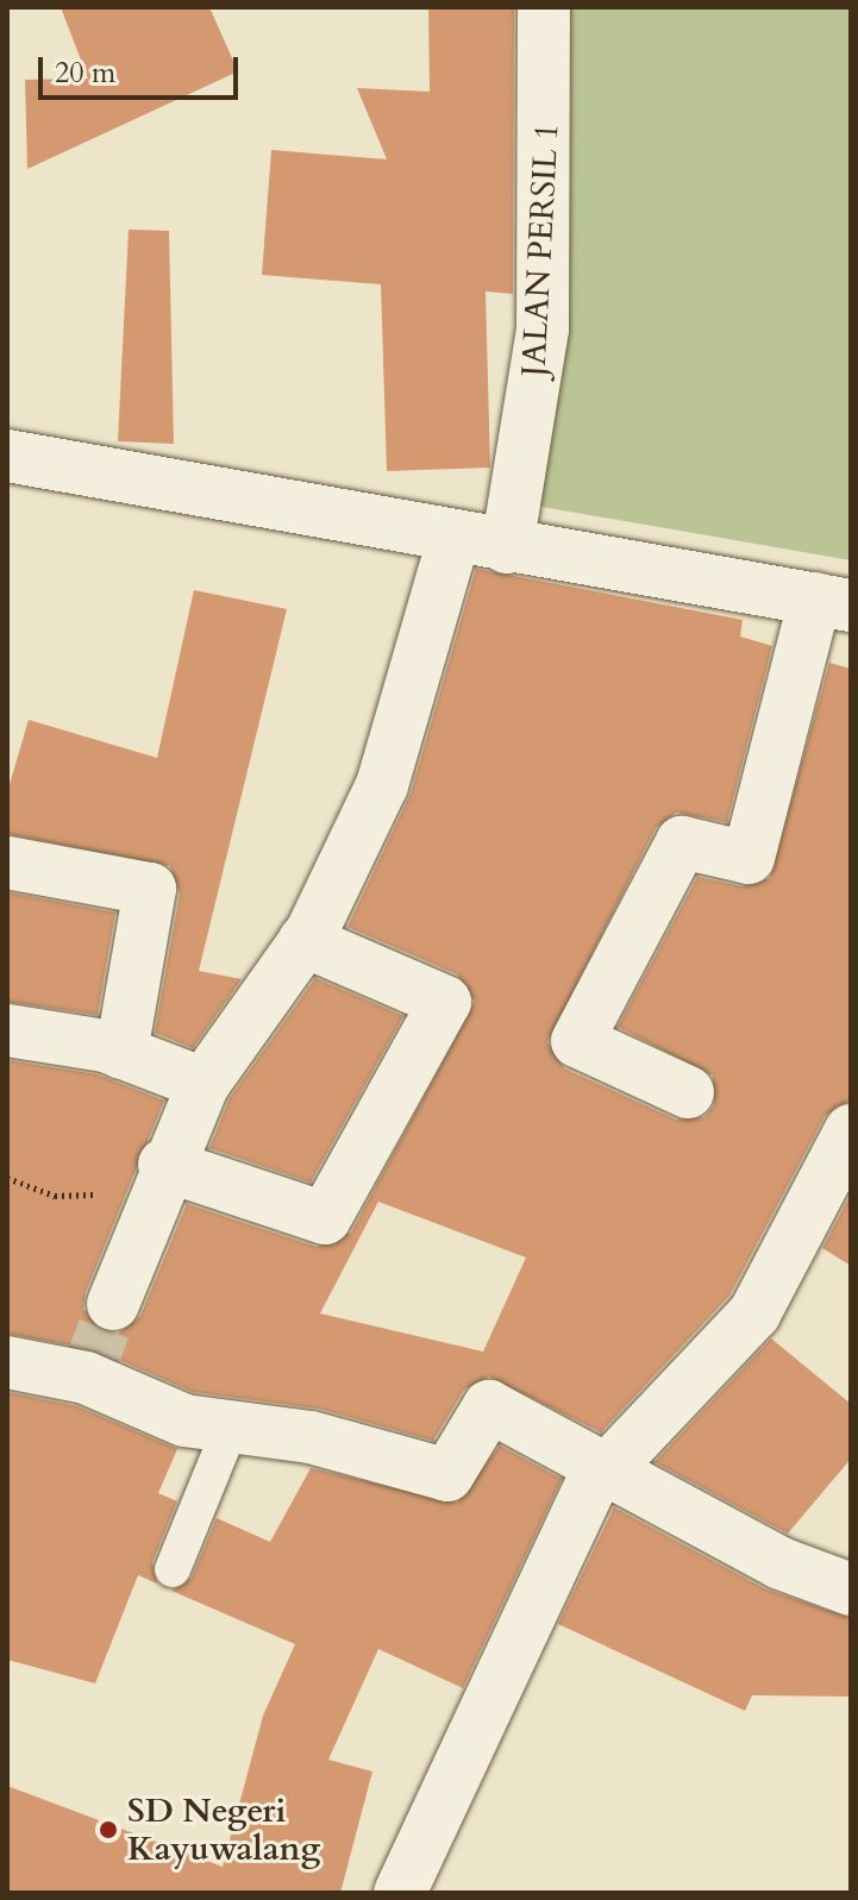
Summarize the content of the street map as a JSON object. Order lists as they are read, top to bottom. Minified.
{"streets":{"street":["JALAN PERSIL 1"]},"places":["SD Negeri Kayuwalang"],"scale_bar":"20 m"}
